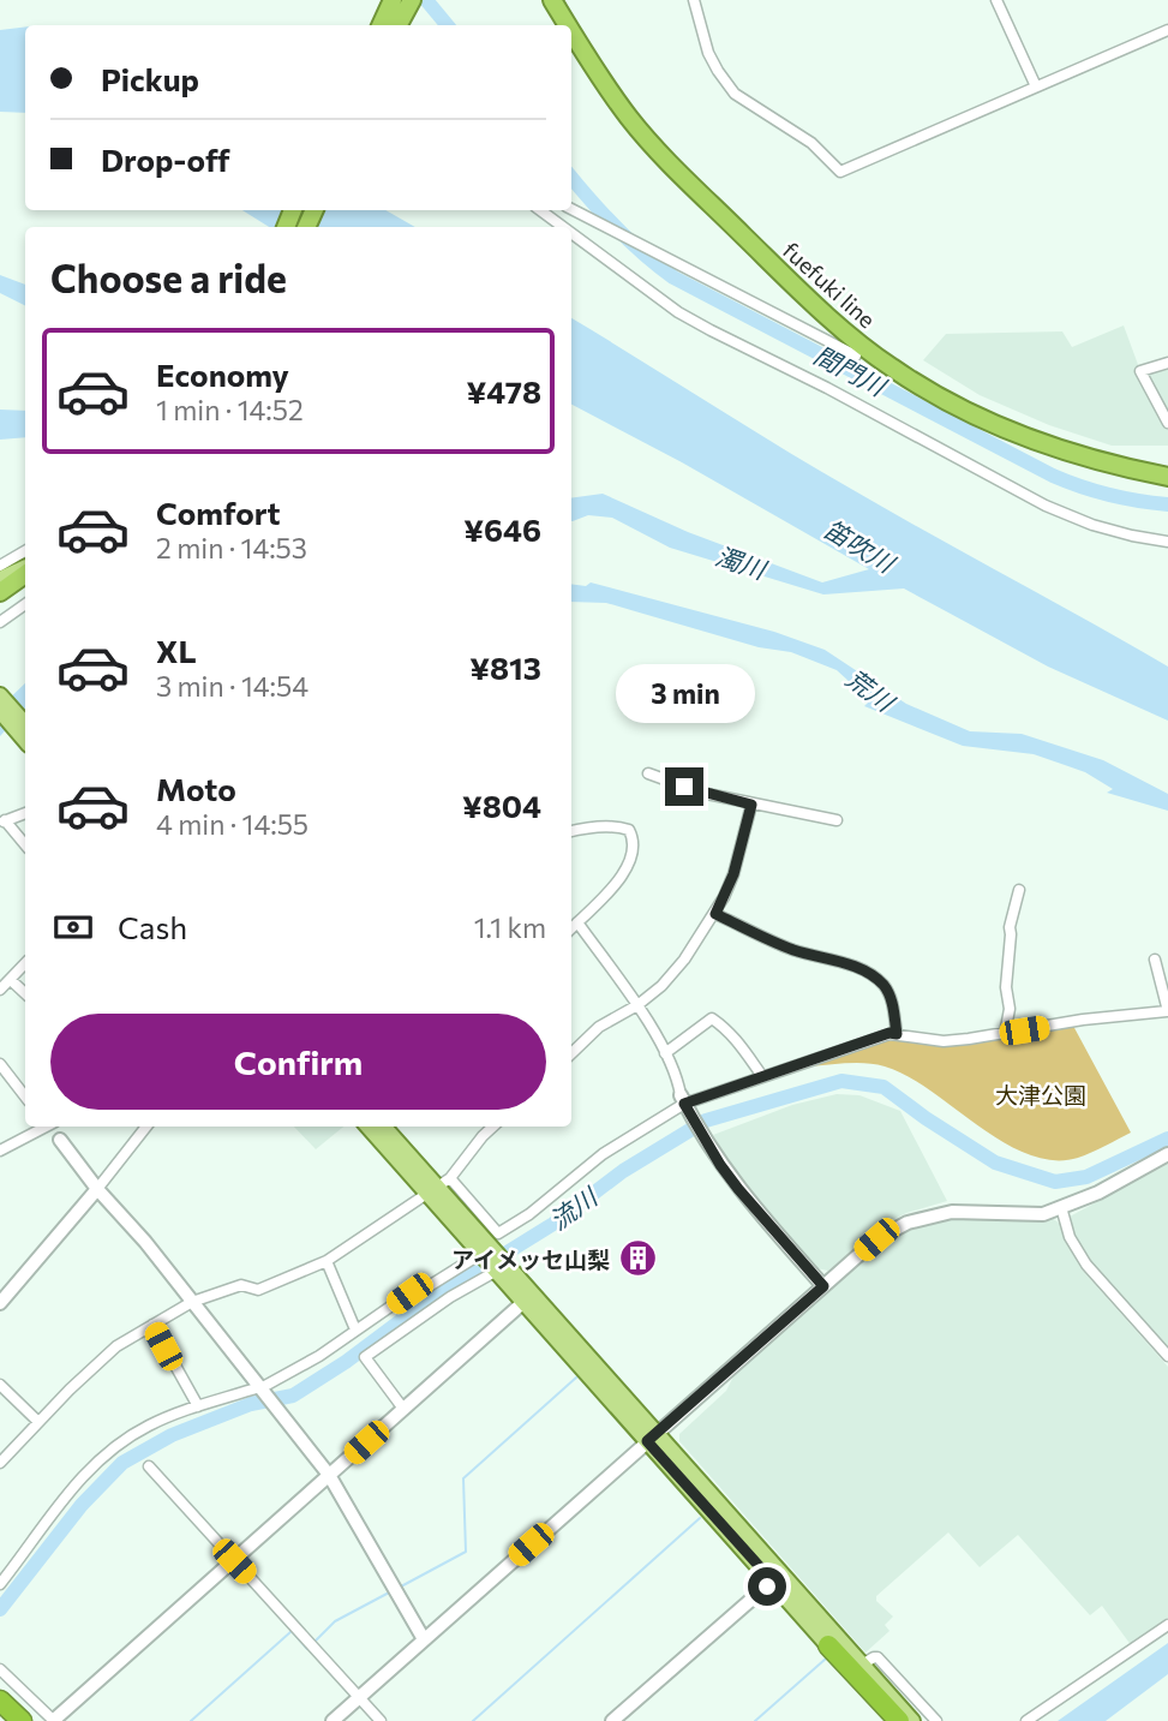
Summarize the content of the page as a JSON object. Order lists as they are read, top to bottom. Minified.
{"streets":{"highway":["fuefuki line"]},"water":["間門川","笛吹川","濁川","荒川","流川"],"parks":["大津公園"],"places":{"building":["アイメッセ山梨"]},"page":{"banner":["Pickup","Drop-off"],"heading":"Choose a ride","list":[{"name":"Economy","note":"1 min · 14:52","value":"¥478"},{"name":"Comfort","note":"2 min · 14:53","value":"¥646"},{"name":"XL","note":"3 min · 14:54","value":"¥813"},{"name":"Moto","note":"4 min · 14:55","value":"¥804"}],"bubble":"3 min","pay":["Cash","1.1 km"],"buttons":"Confirm"}}
